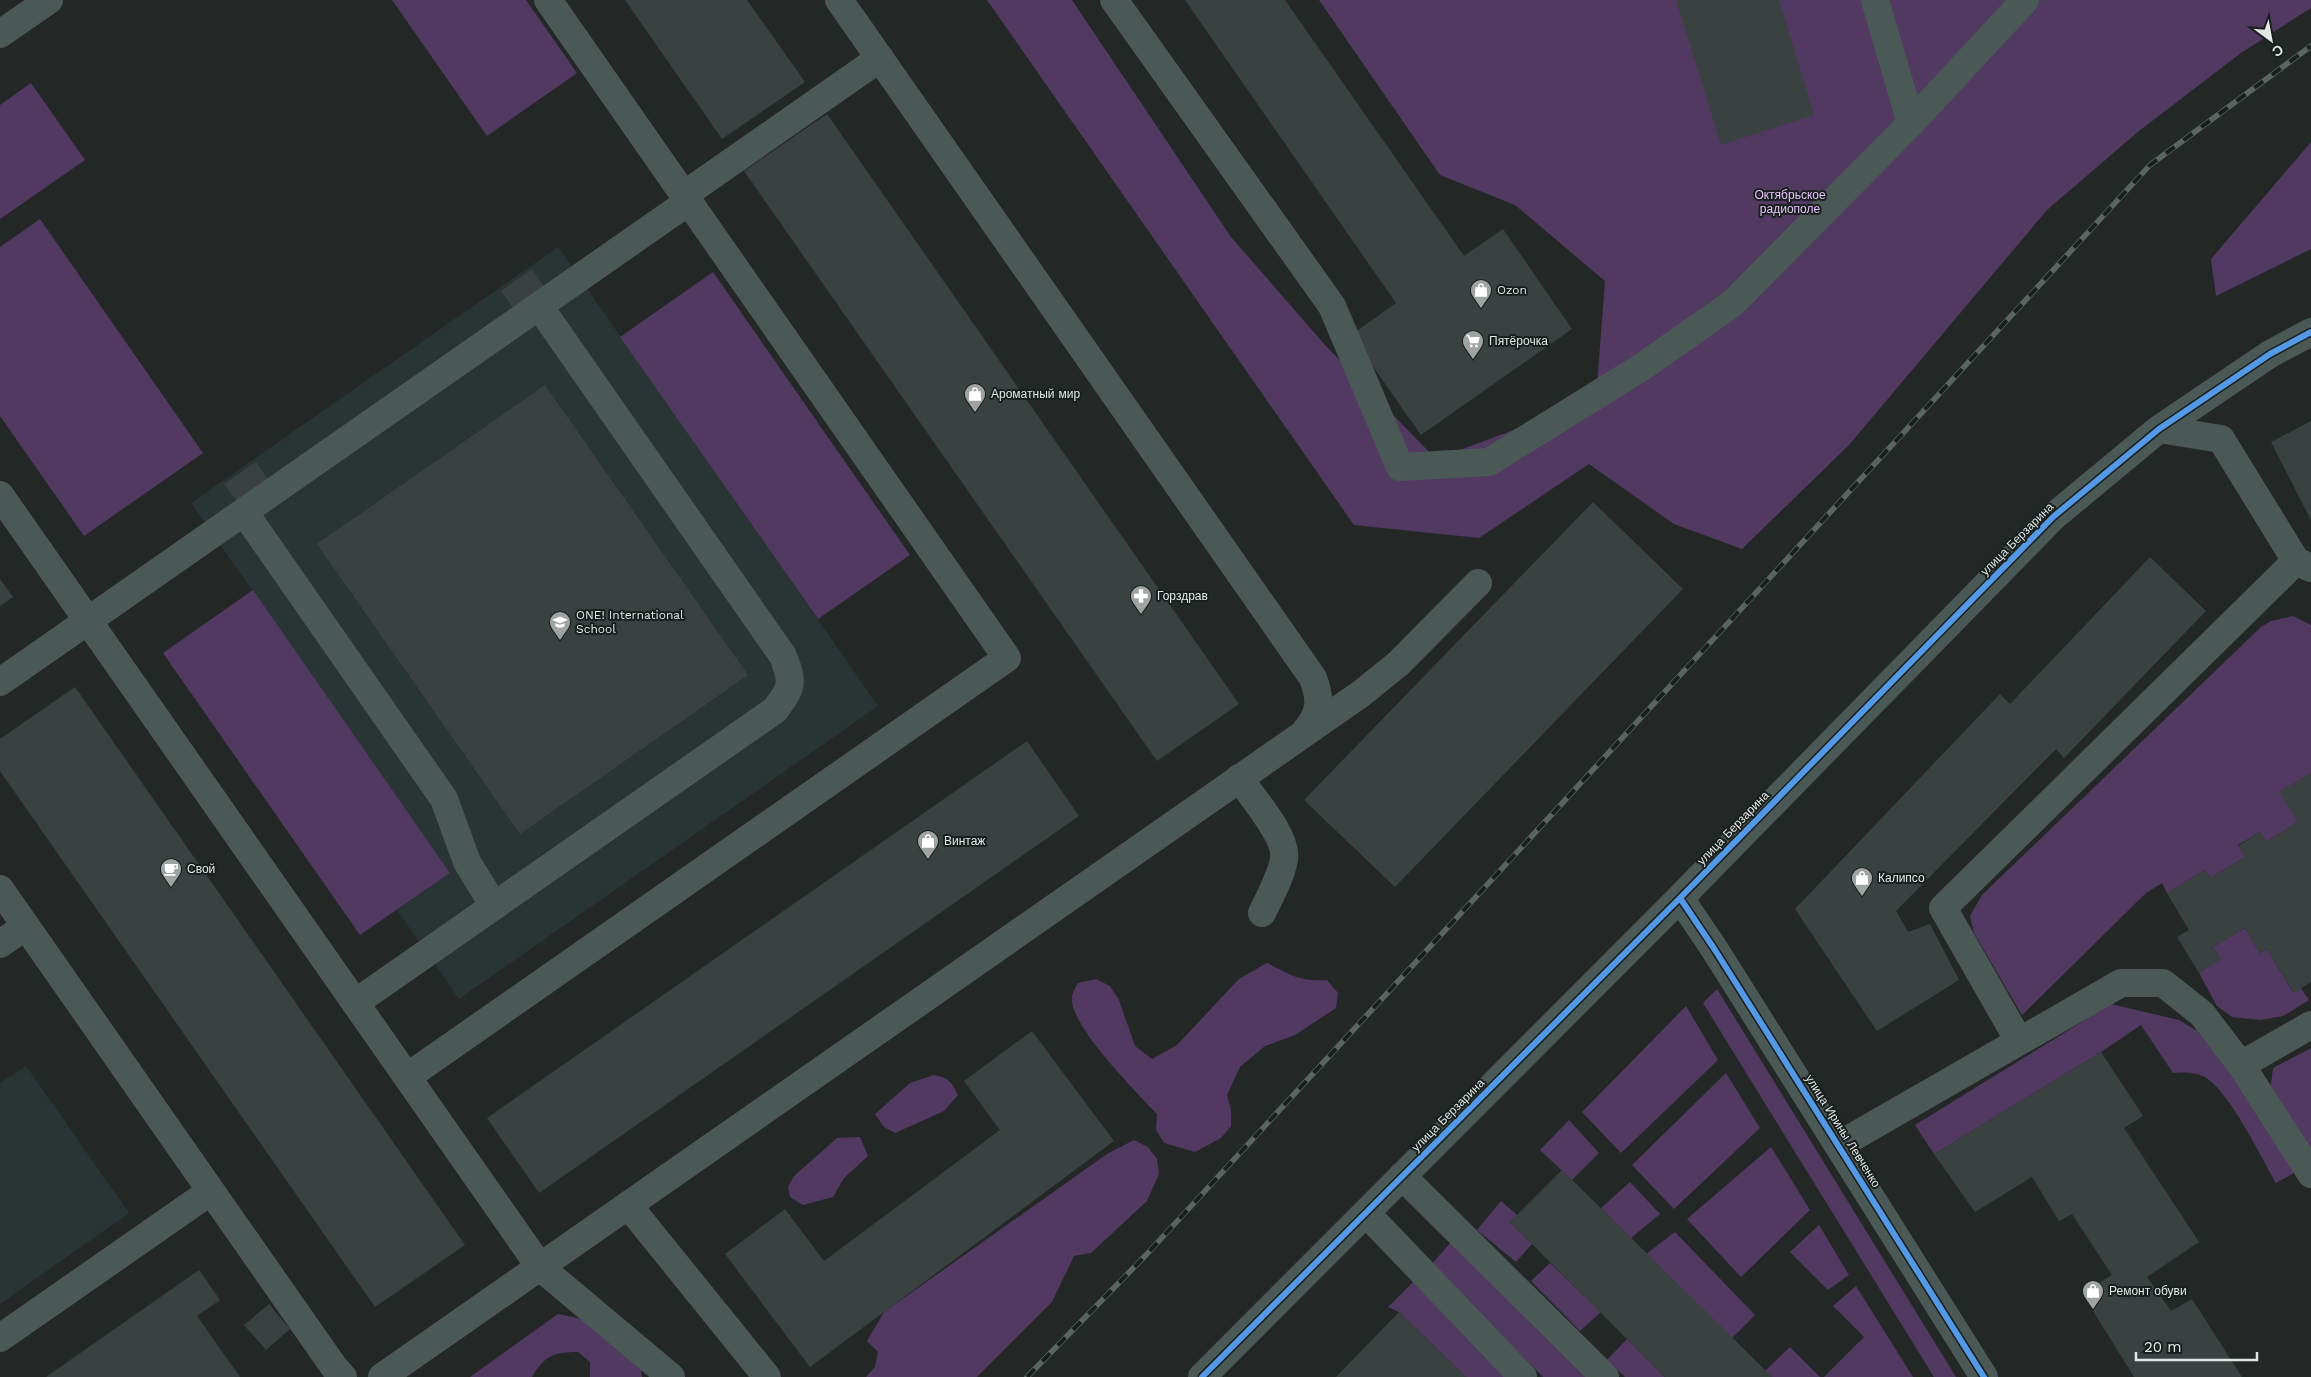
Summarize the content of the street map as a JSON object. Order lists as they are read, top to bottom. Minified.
{"streets":{"street":["улица Берзарина","улица Ирины Левченко"]},"crossings":[["улица Берзарина","улица Ирины Левченко"]],"parks":["Октябрьское радиополе"],"places":{"shop":["Ozon","Ароматный мир","Винтаж","Калипсо","Ремонт обуви"],"supermarket":["Пятёрочка"],"pharmacy":["Горздрав"],"school or university":["ONE! International School"],"cafe":["Свой"]},"scale_bar":"20 m","north":"bottom right"}
